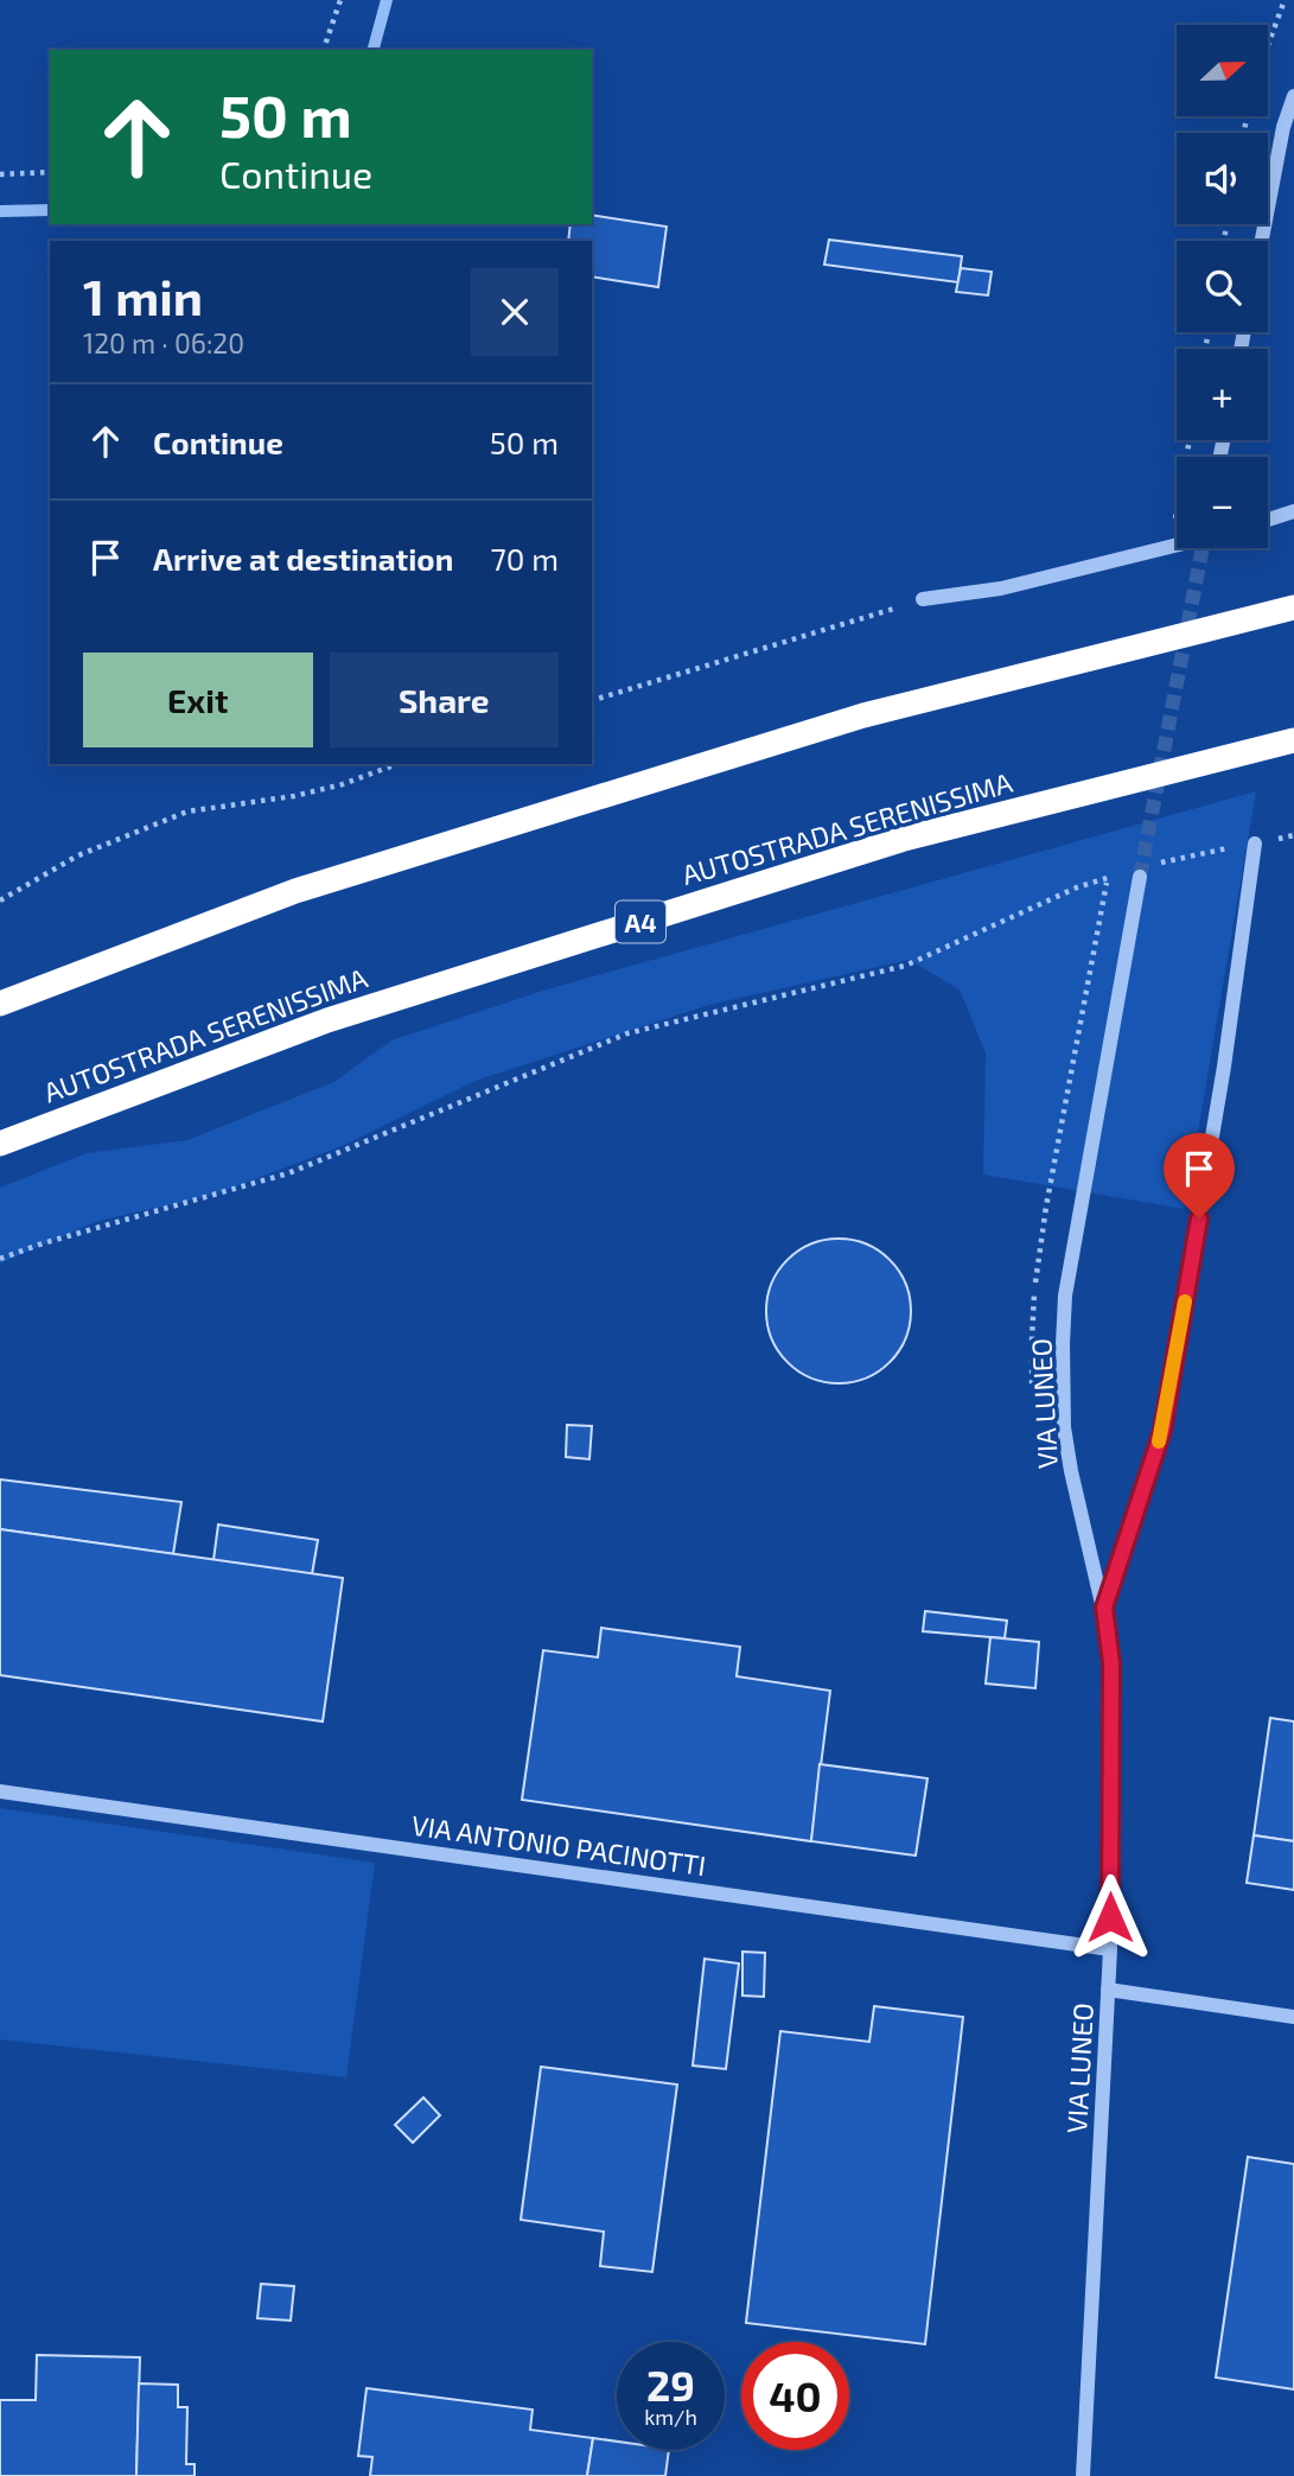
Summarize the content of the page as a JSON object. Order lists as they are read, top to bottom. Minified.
{"streets":{"highway":["AUTOSTRADA SERENISSIMA","A4"],"street":["VIA LUNEO","VIA ANTONIO PACINOTTI"]},"crossings":[["VIA LUNEO","VIA ANTONIO PACINOTTI"]],"north":"right","page":{"map_buttons":["+","−"],"turn":["50 m","Continue"],"heading":["1 min","120 m · 06:20"],"list":[{"name":"Continue","value":"50 m"},{"name":"Arrive at destination","value":"70 m"}],"buttons":["Exit","Share"],"speed":"29 km/h","limit":"40"}}
